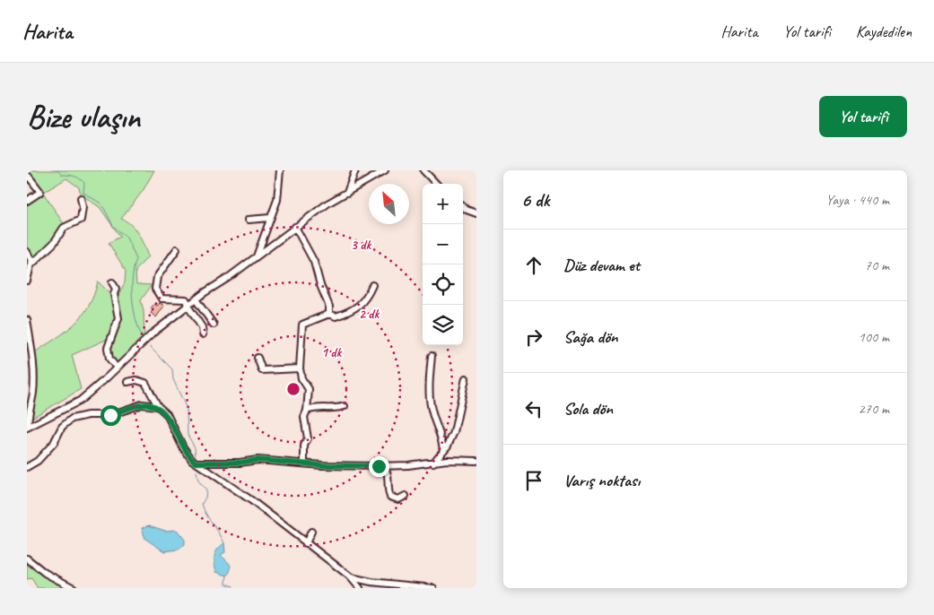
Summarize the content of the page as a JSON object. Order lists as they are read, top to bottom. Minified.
{"north":"top left","page":{"header":"Harita","nav":["Harita","Yol tarifi","Kaydedilen"],"buttons":"Yol tarifi","title":"Bize ulaşın","heading":["6 dk","Yaya · 440 m"],"map_buttons":["+","−"],"list":[["Düz devam et","70 m"],["Sağa dön","100 m"],["Sola dön","270 m"],"Varış noktası"]},"rings":["3 dk","2 dk","1 dk"]}
